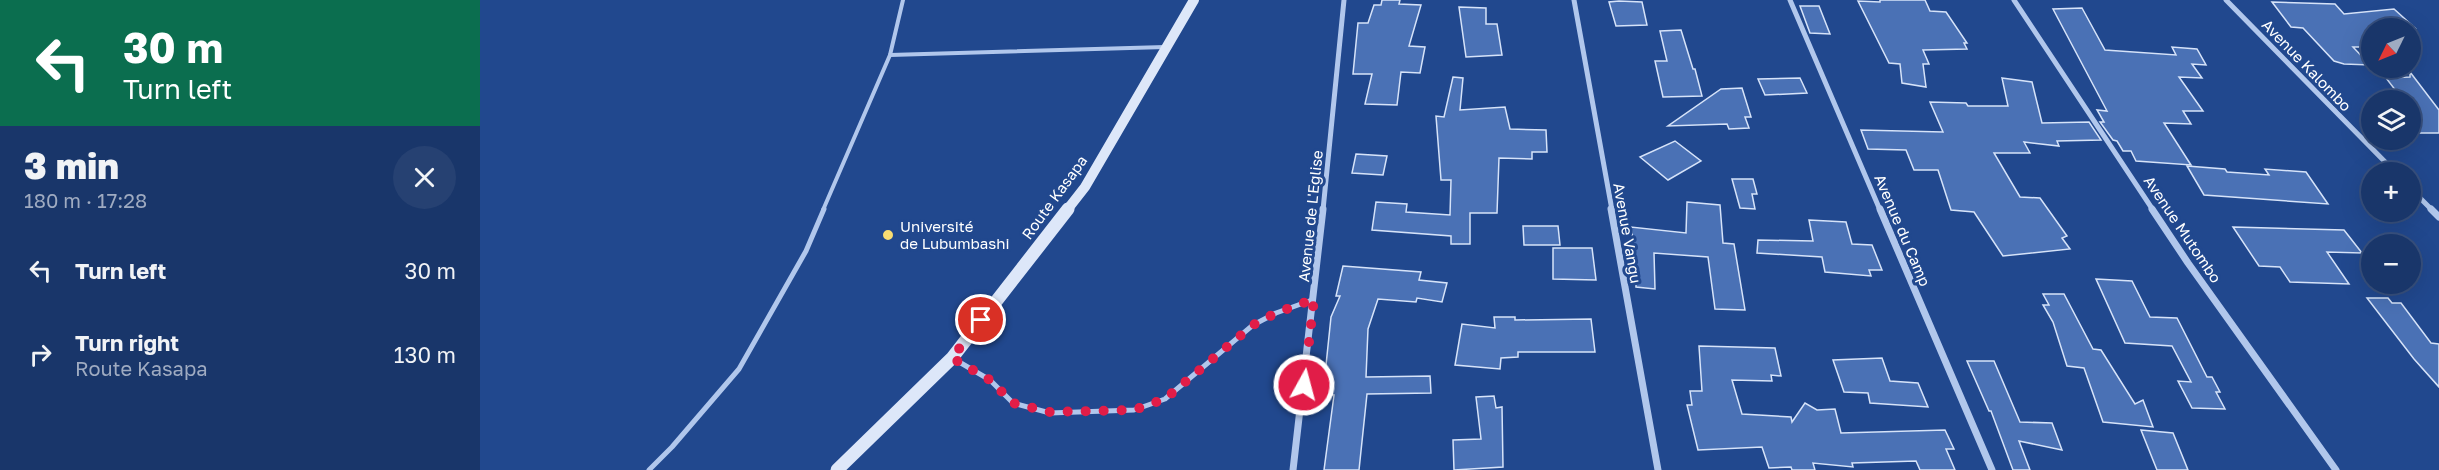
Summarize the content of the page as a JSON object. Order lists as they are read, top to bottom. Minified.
{"streets":{"main road":["Route Kasapa"],"street":["Avenue Kalombo","Avenue de L'Eglise","Avenue Mutombo","Avenue du Camp","Avenue Vangu"]},"places":["Université de Lubumbashi"],"north":"bottom left","page":{"turn":["30 m","Turn left"],"map_buttons":["+","−"],"heading":["3 min","180 m · 17:28"],"list":[{"name":"Turn left","value":"30 m"},{"name":"Turn right","note":"Route Kasapa","value":"130 m"}]}}
